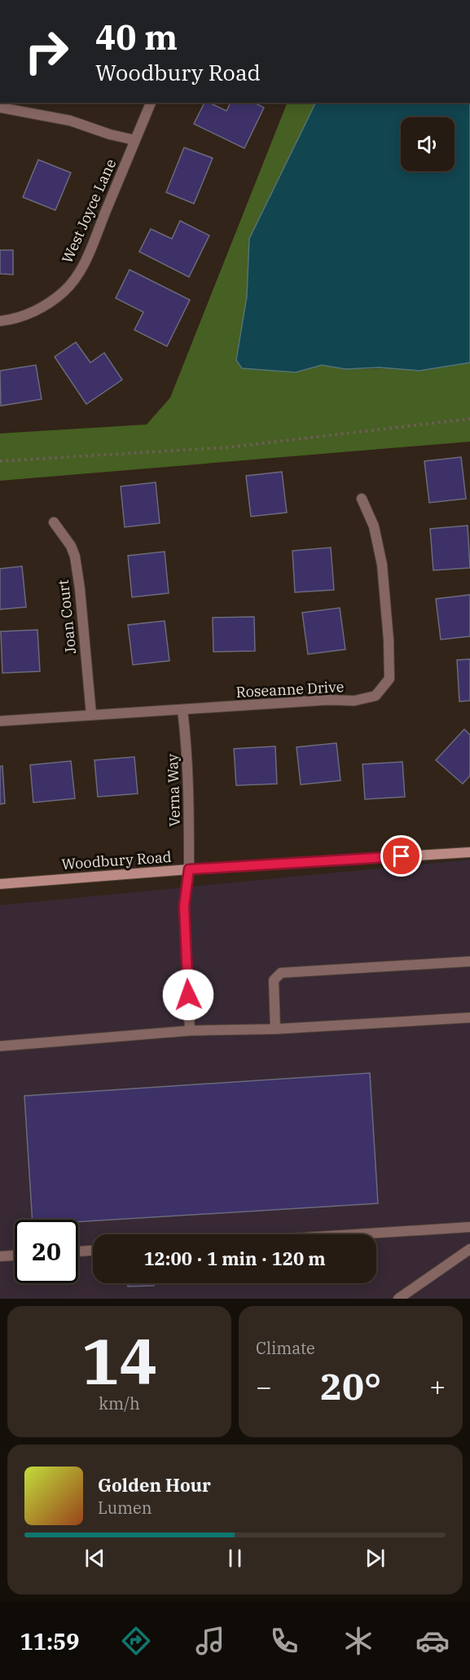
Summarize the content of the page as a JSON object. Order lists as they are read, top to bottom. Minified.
{"streets":{"main road":["Woodbury Road"],"street":["West Joyce Lane","Joan Court","Roseanne Drive","Verna Way"]},"crossings":[["Joan Court","Roseanne Drive"],["Roseanne Drive","Verna Way"],["Verna Way","Woodbury Road"]],"page":{"turn":["40 m","Woodbury Road"],"limit":"20","trip":"12:00 · 1 min · 120 m","tile":[["14","km/h"],"Climate"],"heat":["−","20°","+"],"song":["Golden Hour","Lumen"],"tabs":"11:59"}}
